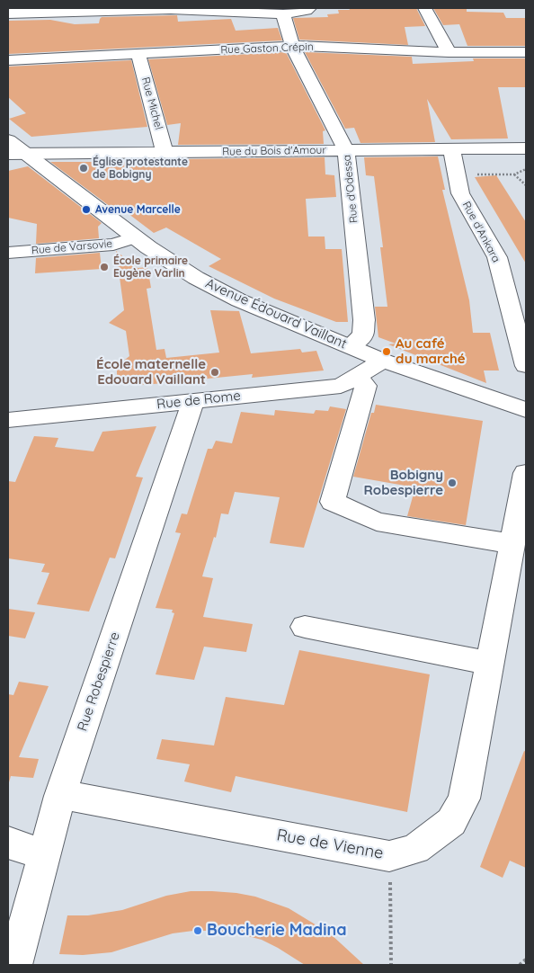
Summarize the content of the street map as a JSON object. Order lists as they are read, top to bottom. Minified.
{"streets":{"street":["Rue Gaston Crépin","Rue Michel","Rue du Bois d'Amour","Rue d'Odessa","Rue d'Ankara","Rue de Varsovie","Avenue Édouard Vaillant","Rue de Rome","Rue Robespierre","Rue de Vienne"]},"crossings":[["Rue Gaston Crépin","Rue Michel"],["Rue Gaston Crépin","Rue d'Odessa"],["Rue Michel","Rue du Bois d'Amour"],["Rue du Bois d'Amour","Rue d'Odessa"],["Rue du Bois d'Amour","Rue d'Ankara"],["Rue du Bois d'Amour","Avenue Édouard Vaillant"],["Rue d'Odessa","Avenue Édouard Vaillant"],["Rue de Varsovie","Avenue Édouard Vaillant"],["Avenue Édouard Vaillant","Rue de Rome"],["Rue de Rome","Rue Robespierre"],["Rue Robespierre","Rue de Vienne"]],"places":["Église protestante de Bobigny","Avenue Marcelle","École primaire Eugène Varlin","Au café du marché","École maternelle Edouard Vaillant","Bobigny Robespierre","Boucherie Madina"]}
